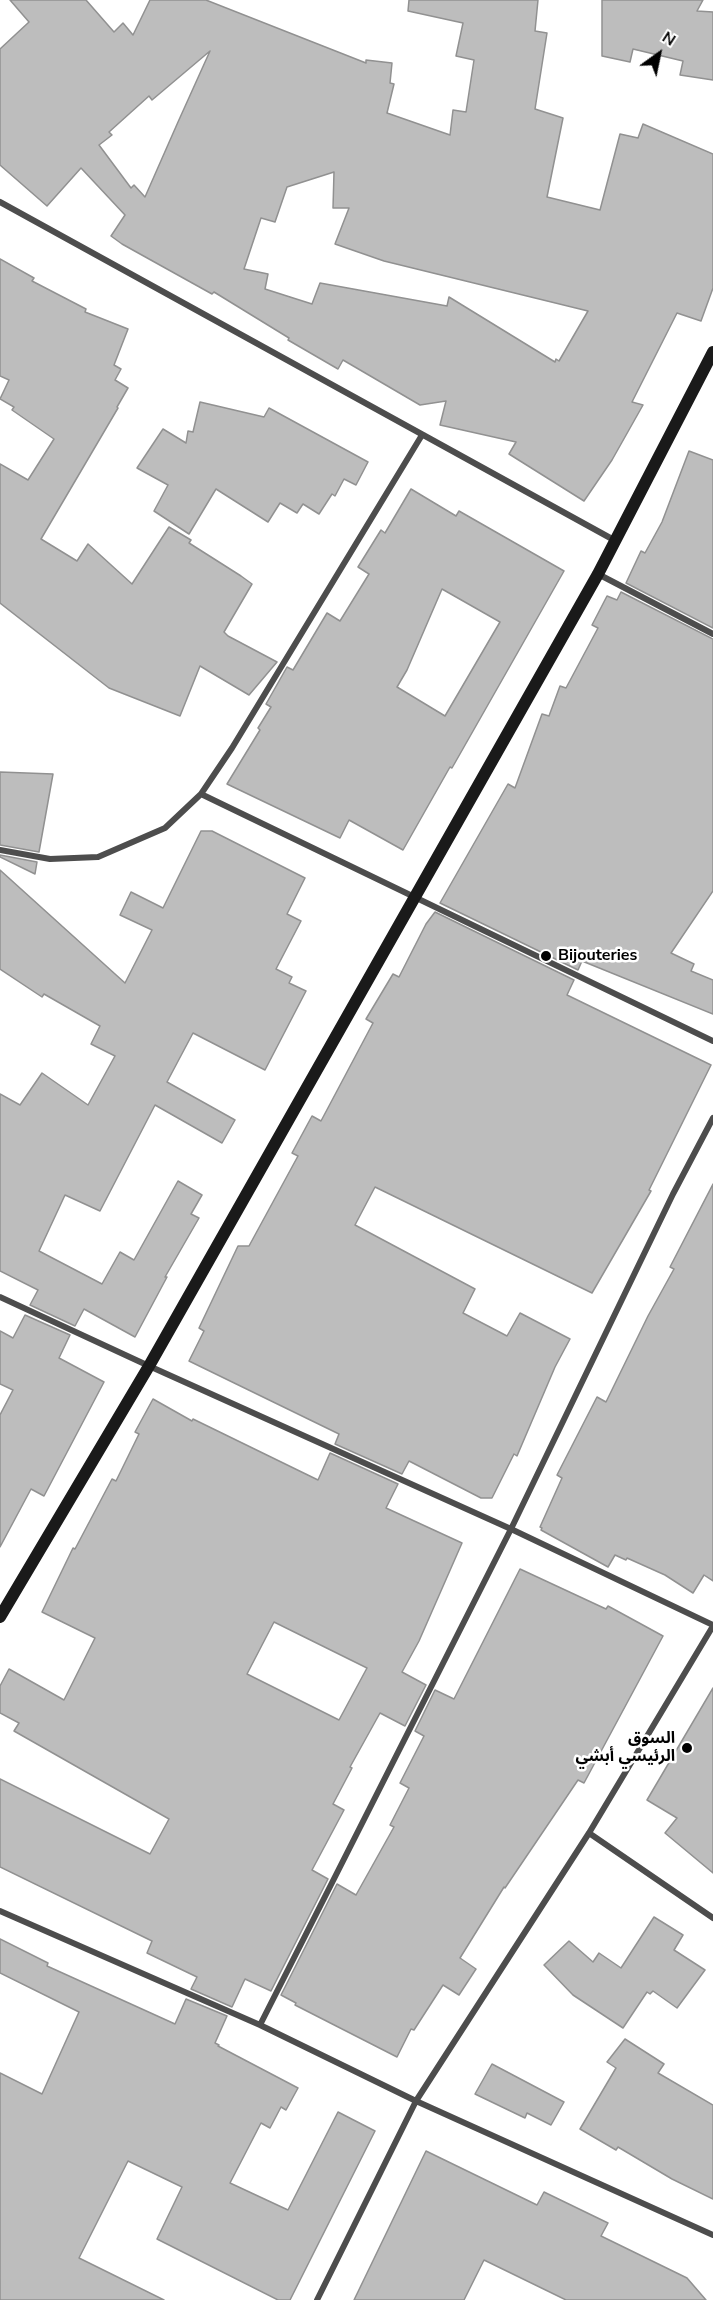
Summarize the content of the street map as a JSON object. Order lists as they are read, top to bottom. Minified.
{"places":["Bijouteries","السوق الرئيسي أبشي"],"north":"top right"}
